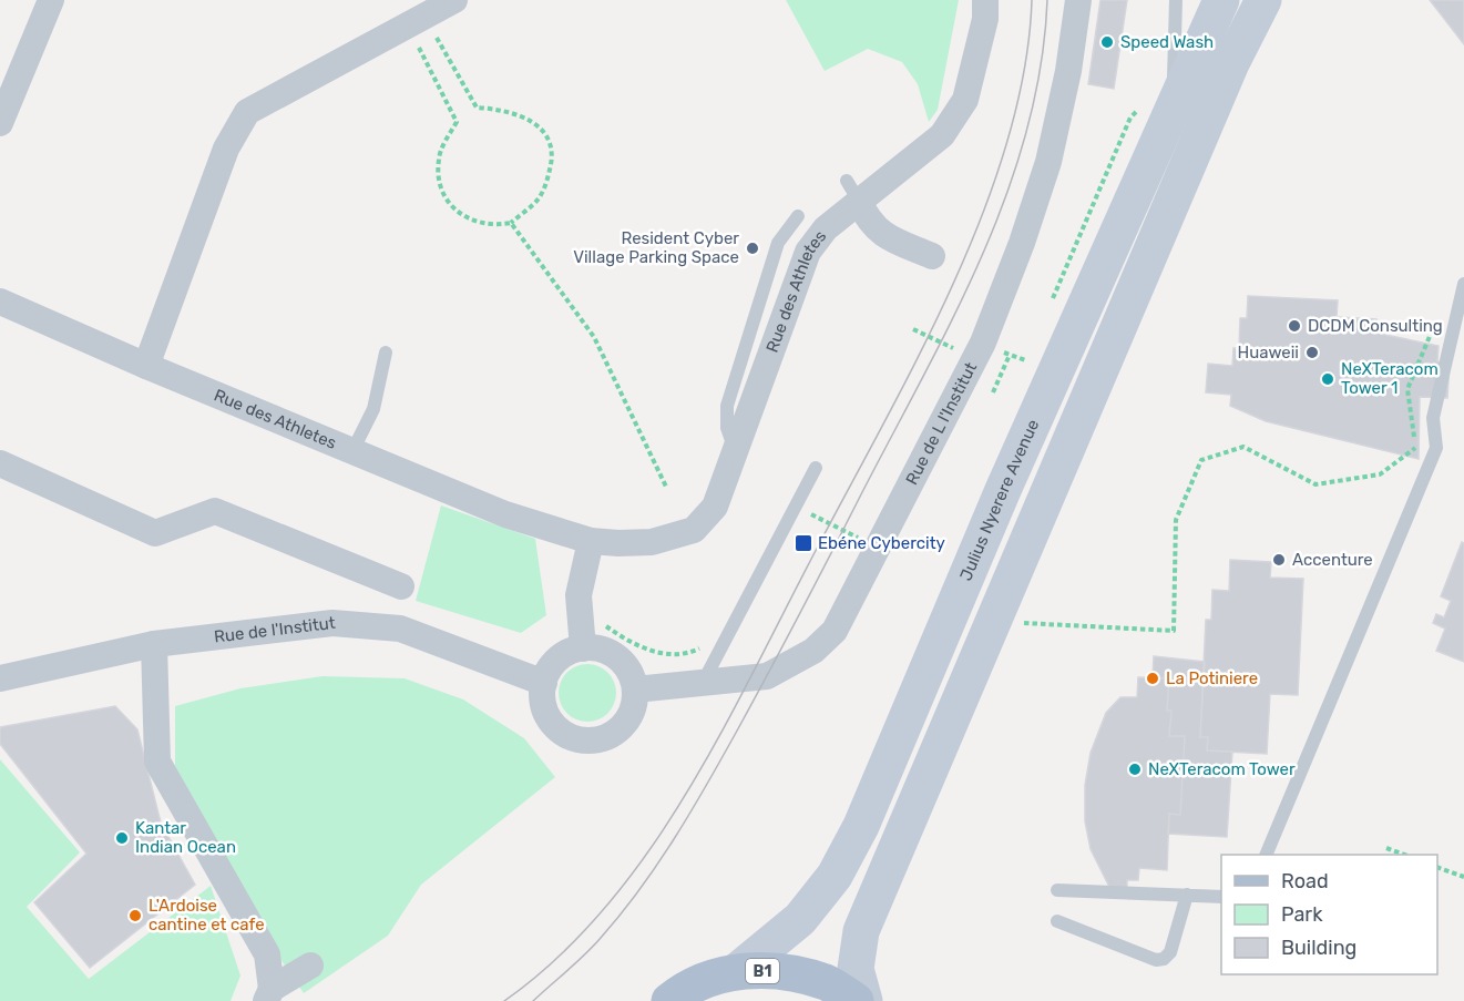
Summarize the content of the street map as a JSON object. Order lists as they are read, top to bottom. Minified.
{"streets":{"main road":["Julius Nyerere Avenue","B1"],"street":["Rue des Athletes","Rue de L l'Institut","Rue de l'Institut"]},"crossings":[["Rue de L l'Institut","Rue de l'Institut"]],"places":{"other":["Speed Wash","Resident Cyber Village Parking Space","DCDM Consulting","Huaweii","NeXTeracom Tower 1","Accenture","La Potiniere","NeXTeracom Tower","Kantar Indian Ocean","L'Ardoise cantine et cafe"],"transit":["Ebéne Cybercity"]},"legend":["Road","Park","Building"]}
